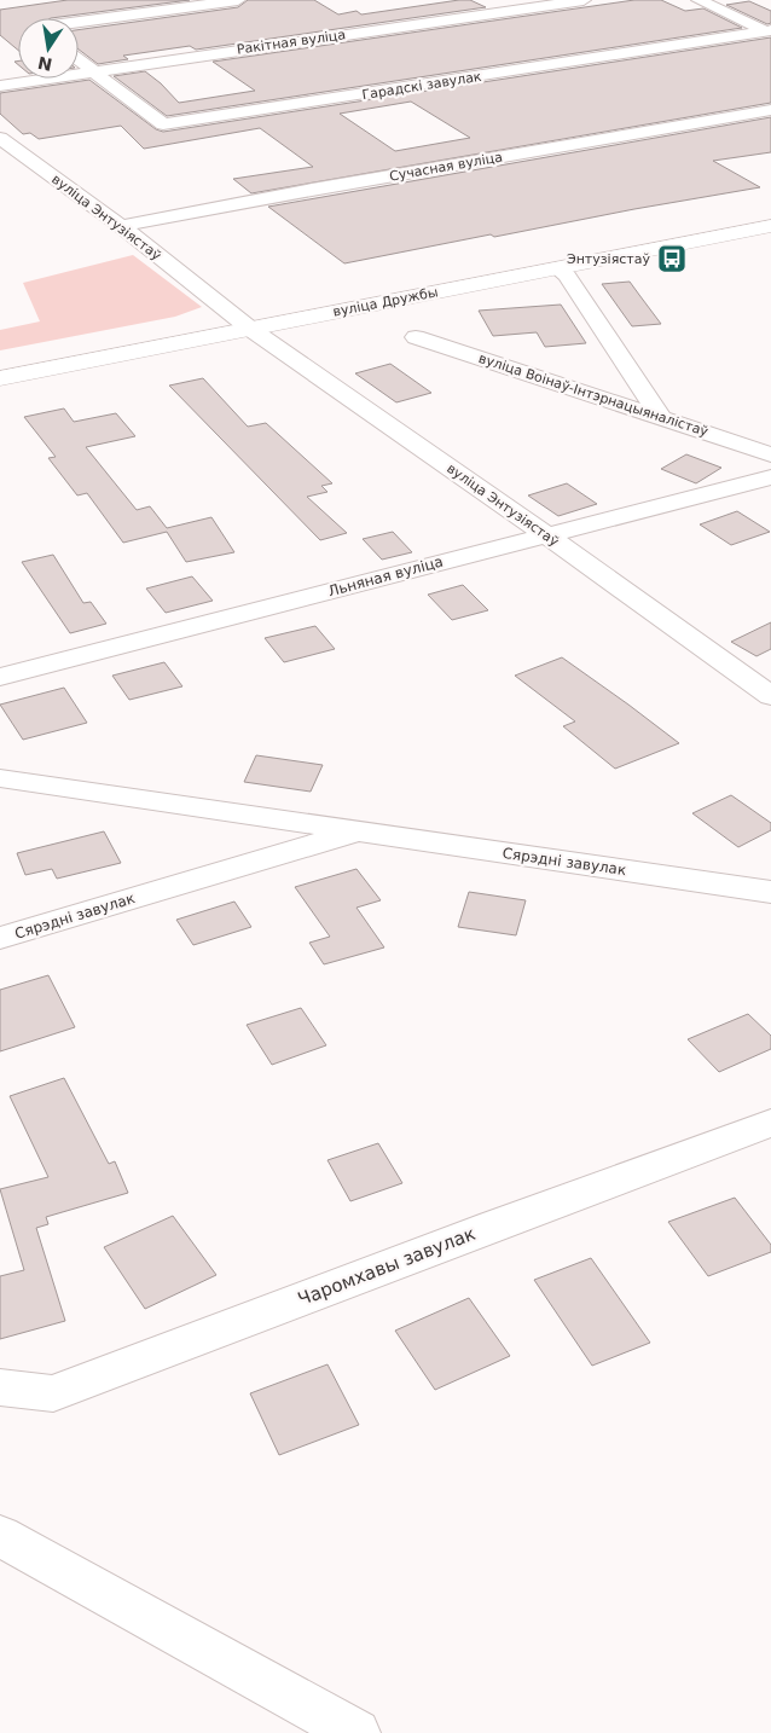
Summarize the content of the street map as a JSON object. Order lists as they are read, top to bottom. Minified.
{"streets":{"main road":["вуліца Дружбы"],"street":["Ракітная вуліца","Гарадскі завулак","Сучасная вуліца","вуліца Энтузіястаў","вуліца Воінаў-Інтэрнацыяналістаў","Льняная вуліца","Сярэдні завулак","Чаромхавы завулак"]},"crossings":[["Ракітная вуліца","Гарадскі завулак"],["Сучасная вуліца","вуліца Энтузіястаў"],["вуліца Энтузіястаў","вуліца Дружбы"],["вуліца Энтузіястаў","Льняная вуліца"]],"places":{"bus stop":["Энтузіястаў"]},"north":"bottom"}
